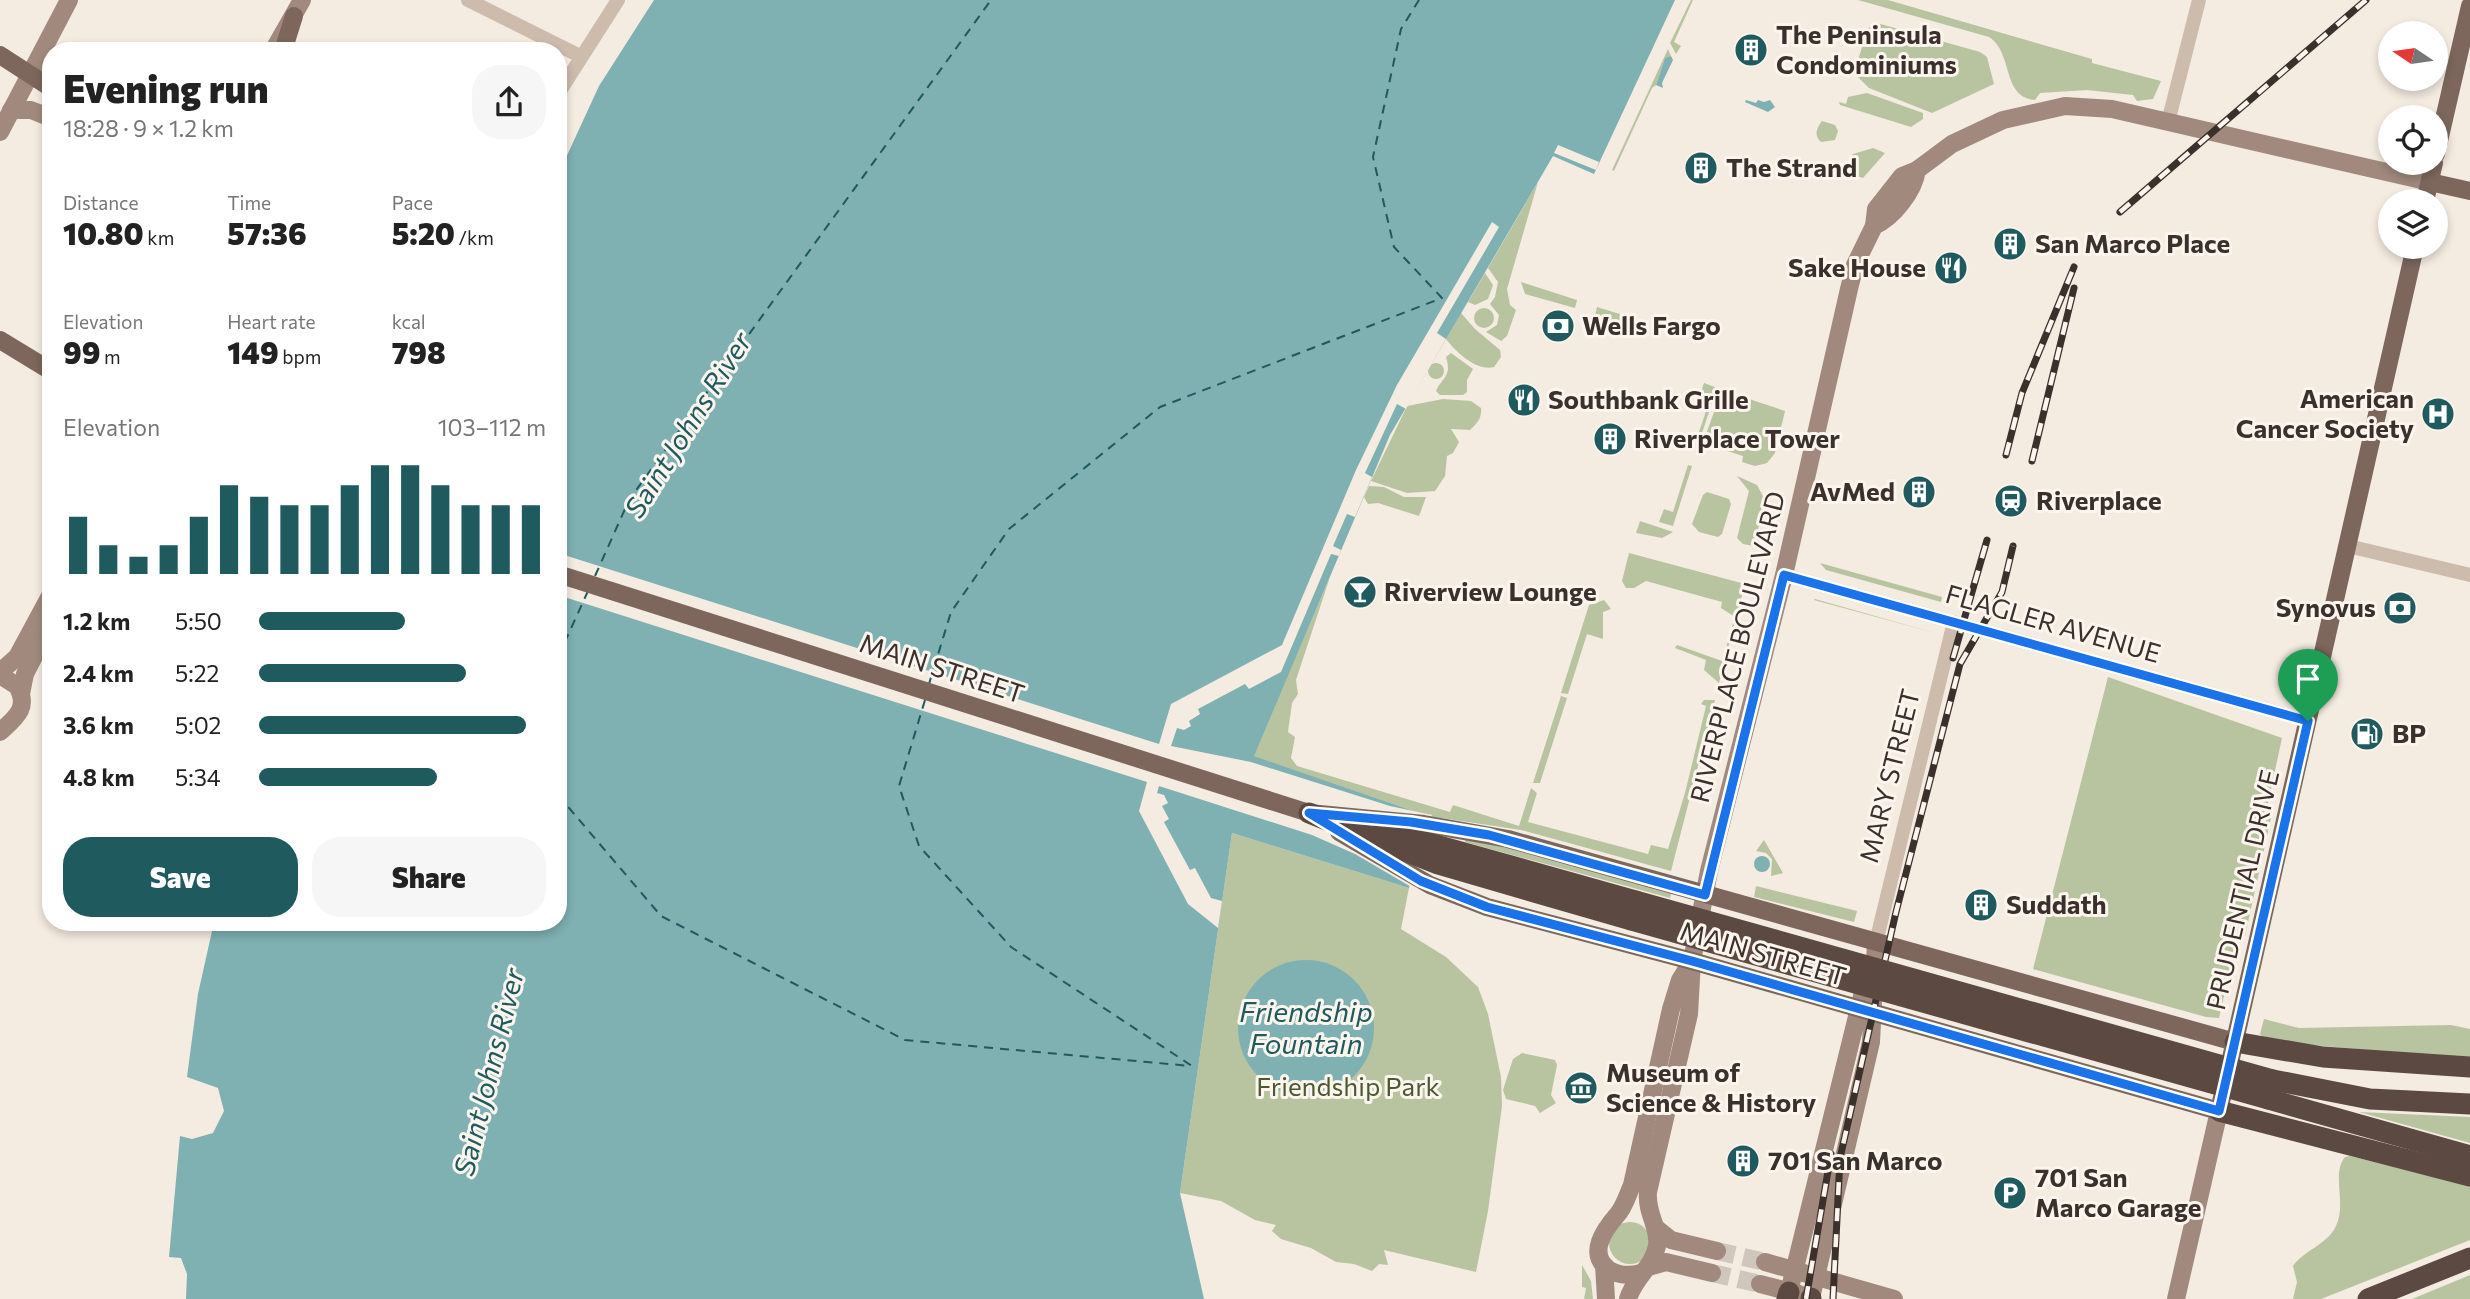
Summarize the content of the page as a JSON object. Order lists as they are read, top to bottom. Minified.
{"streets":{"main road":["RIVERPLACE BOULEVARD","MAIN STREET","MARY STREET","PRUDENTIAL DRIVE"],"street":["FLAGLER AVENUE"]},"crossings":[["FLAGLER AVENUE","RIVERPLACE BOULEVARD"],["FLAGLER AVENUE","MARY STREET"],["FLAGLER AVENUE","PRUDENTIAL DRIVE"],["RIVERPLACE BOULEVARD","MAIN STREET"],["MAIN STREET","MARY STREET"],["MAIN STREET","PRUDENTIAL DRIVE"]],"water":["Saint Johns River","Friendship Fountain"],"parks":["Friendship Park"],"places":{"building":["The Peninsula Condominiums","The Strand","San Marco Place","Riverplace Tower","AvMed","Suddath","701 San Marco"],"restaurant":["Sake House","Southbank Grille"],"bank":["Wells Fargo","Synovus"],"hospital":["American Cancer Society"],"station":["Riverplace"],"bar":["Riverview Lounge"],"fuel station":["BP"],"museum":["Museum of Science & History"],"parking":["701 San Marco Garage"]},"north":"left","page":{"heading":["Evening run","18:28 · 9 × 1.2 km"],"stats":[["Distance","10.80 km"],["Time","57:36"],["Pace","5:20 /km"],["Elevation","99 m"],["Heart rate","149 bpm"],["kcal","798"]],"chart":["Elevation","103–112 m"],"list":[{"name":"1.2 km","note":"5:50"},{"name":"2.4 km","note":"5:22"},{"name":"3.6 km","note":"5:02"},{"name":"4.8 km","note":"5:34"}],"buttons":["Save","Share"]}}
